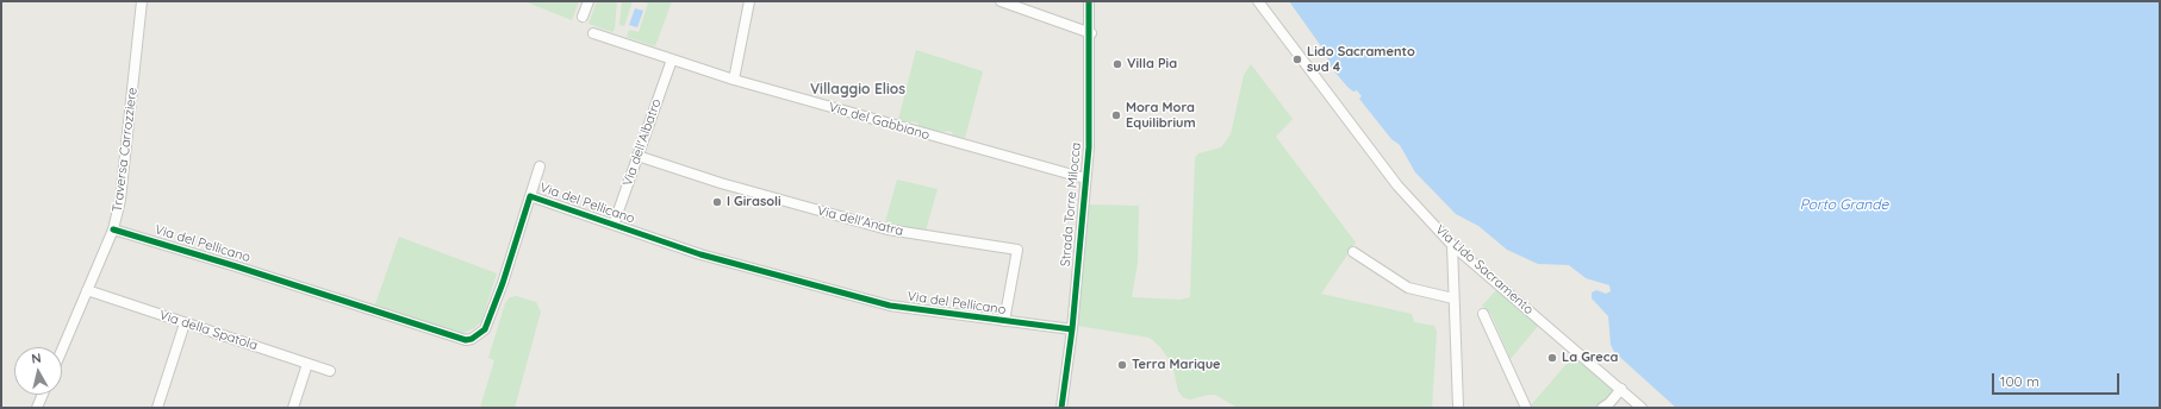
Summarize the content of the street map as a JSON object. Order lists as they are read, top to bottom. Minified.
{"streets":{"street":["Via del Gabbiano","Via dell'Albatro","Traversa Carrozziere","Via del Pellicano","Strada Torre Milocca","Via dell'Anatra","Via Lido Sacramento","Via della Spatola"]},"crossings":[["Via del Gabbiano","Via dell'Albatro"],["Via del Gabbiano","Strada Torre Milocca"],["Via dell'Albatro","Via del Pellicano"],["Via dell'Albatro","Via dell'Anatra"],["Traversa Carrozziere","Via del Pellicano"],["Traversa Carrozziere","Via della Spatola"],["Via del Pellicano","Strada Torre Milocca"],["Via del Pellicano","Via dell'Anatra"]],"districts":["Villaggio Elios"],"water":["Porto Grande"],"places":["Lido Sacramento sud 4","Villa Pia","Mora Mora Equilibrium","I Girasoli","La Greca","Terra Marique"],"scale_bar":"100 m","north":"top"}
